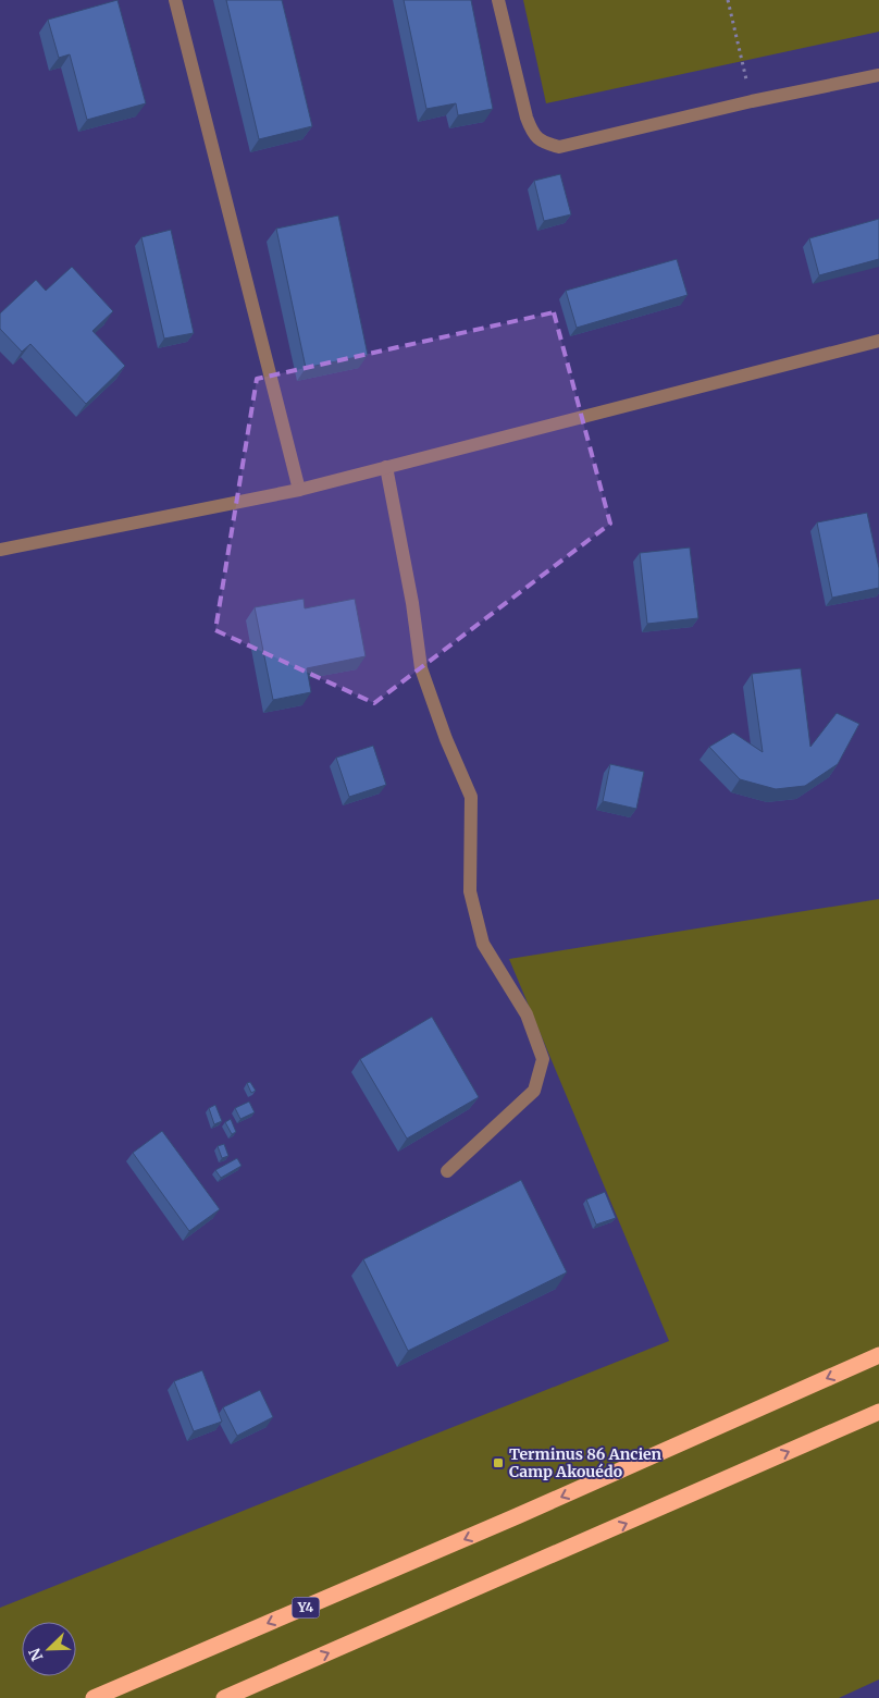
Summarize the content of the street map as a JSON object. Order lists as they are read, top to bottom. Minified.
{"streets":{"highway":["Y4"]},"places":{"transit":["Terminus 86 Ancien Camp Akouédo"]},"north":"bottom left"}
